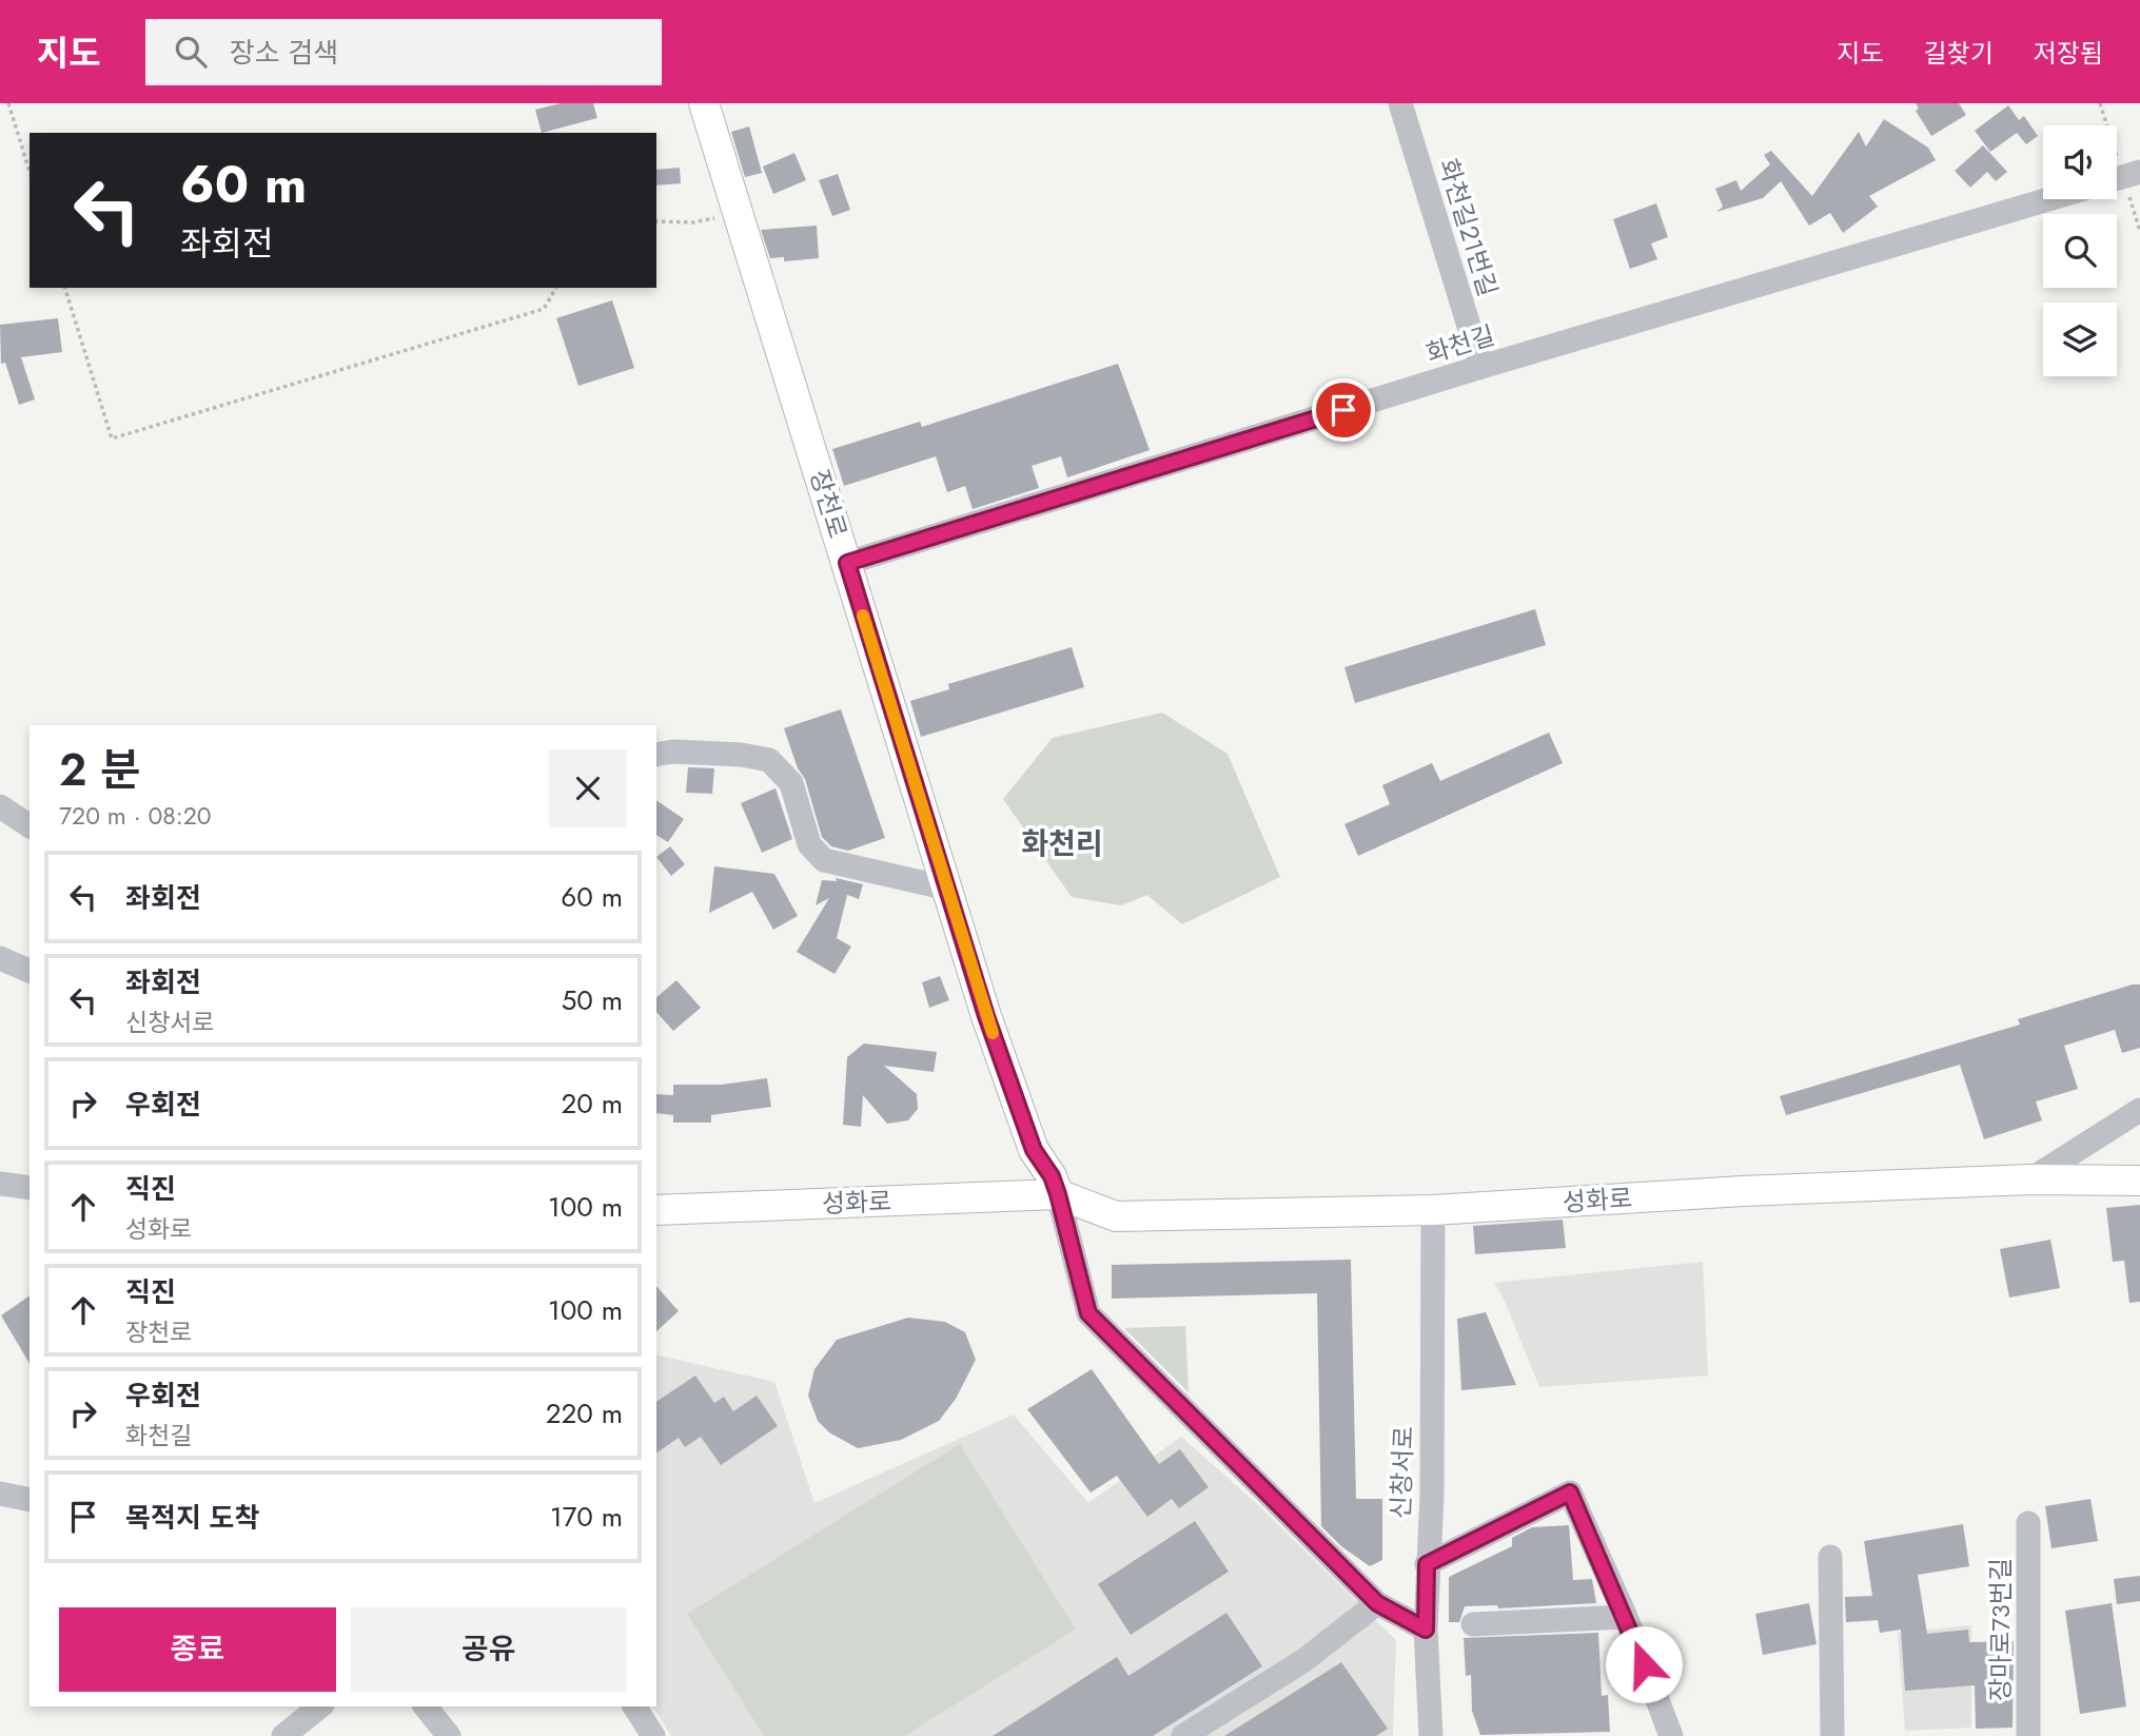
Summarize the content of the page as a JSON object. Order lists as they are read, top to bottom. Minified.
{"streets":{"main road":["장천로","성화로"],"street":["화천길21번길","화천길","신창서로","장마로73번길"]},"crossings":[["화천길21번길","화천길"],["화천길","장천로"],["장천로","성화로"],["성화로","신창서로"]],"districts":["화천리"],"page":{"header":"지도","search":"장소 검색","nav":["지도","길찾기","저장됨"],"turn":["60 m","좌회전"],"heading":["2 분","720 m · 08:20"],"list":[{"name":"좌회전","value":"60 m"},{"name":"좌회전","note":"신창서로","value":"50 m"},{"name":"우회전","value":"20 m"},{"name":"직진","note":"성화로","value":"100 m"},{"name":"직진","note":"장천로","value":"100 m"},{"name":"우회전","note":"화천길","value":"220 m"},{"name":"목적지 도착","value":"170 m"}],"buttons":["종료","공유"]}}
